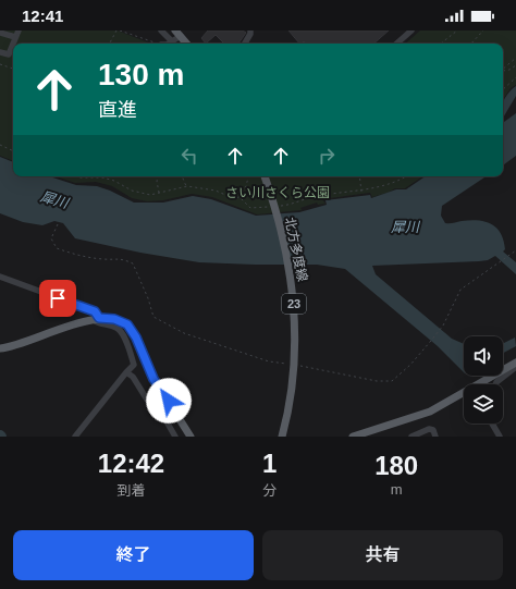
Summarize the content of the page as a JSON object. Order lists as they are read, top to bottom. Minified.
{"streets":{"main road":["北方多度線","23"]},"water":["犀川"],"parks":["さい川さくら公園"],"page":{"status":"12:41","turn":["130 m","直進"],"eta":["12:42","到着","1","分","180","m"],"buttons":["終了","共有"]}}
